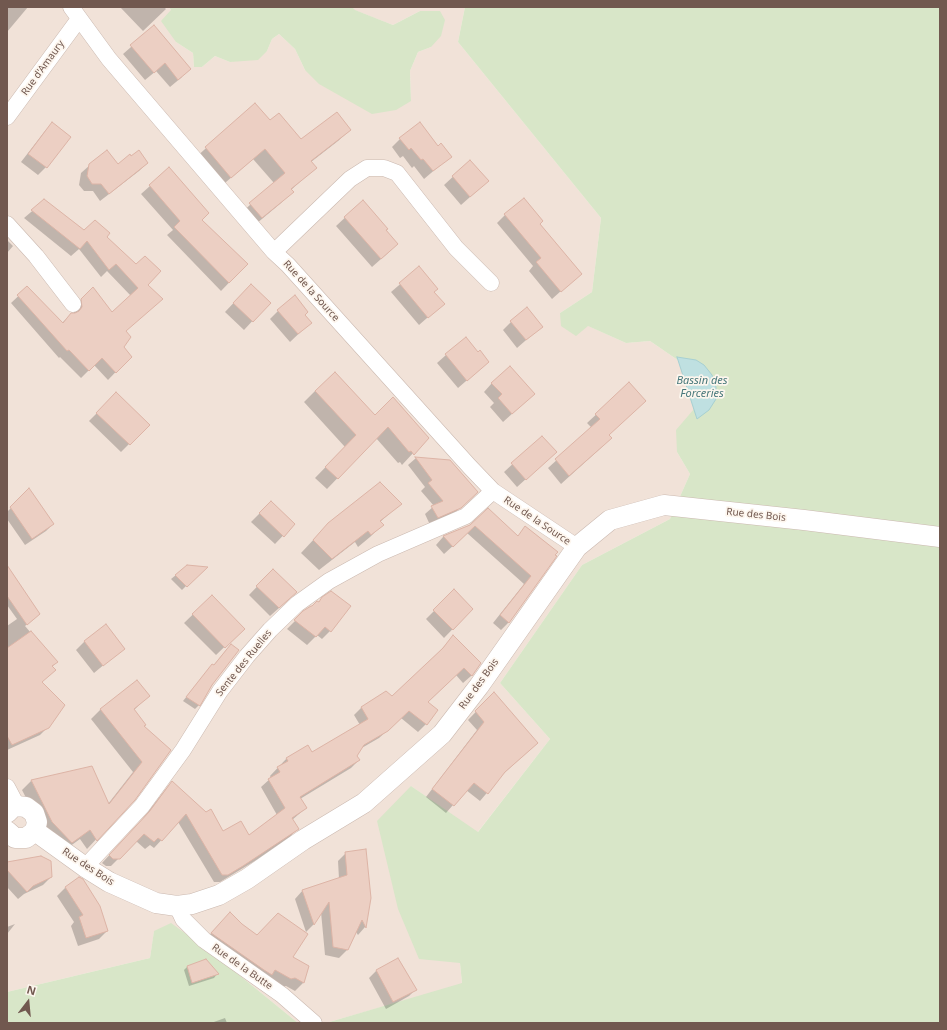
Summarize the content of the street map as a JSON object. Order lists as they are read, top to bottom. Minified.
{"streets":{"street":["Rue d'Amaury","Rue de la Source","Rue des Bois","Sente des Ruelles","Rue de la Butte"]},"crossings":[["Rue d'Amaury","Rue de la Source"],["Rue de la Source","Rue des Bois"],["Rue de la Source","Sente des Ruelles"],["Rue des Bois","Sente des Ruelles"],["Rue des Bois","Rue de la Butte"]],"water":["Bassin des Forceries"],"north":"top"}
